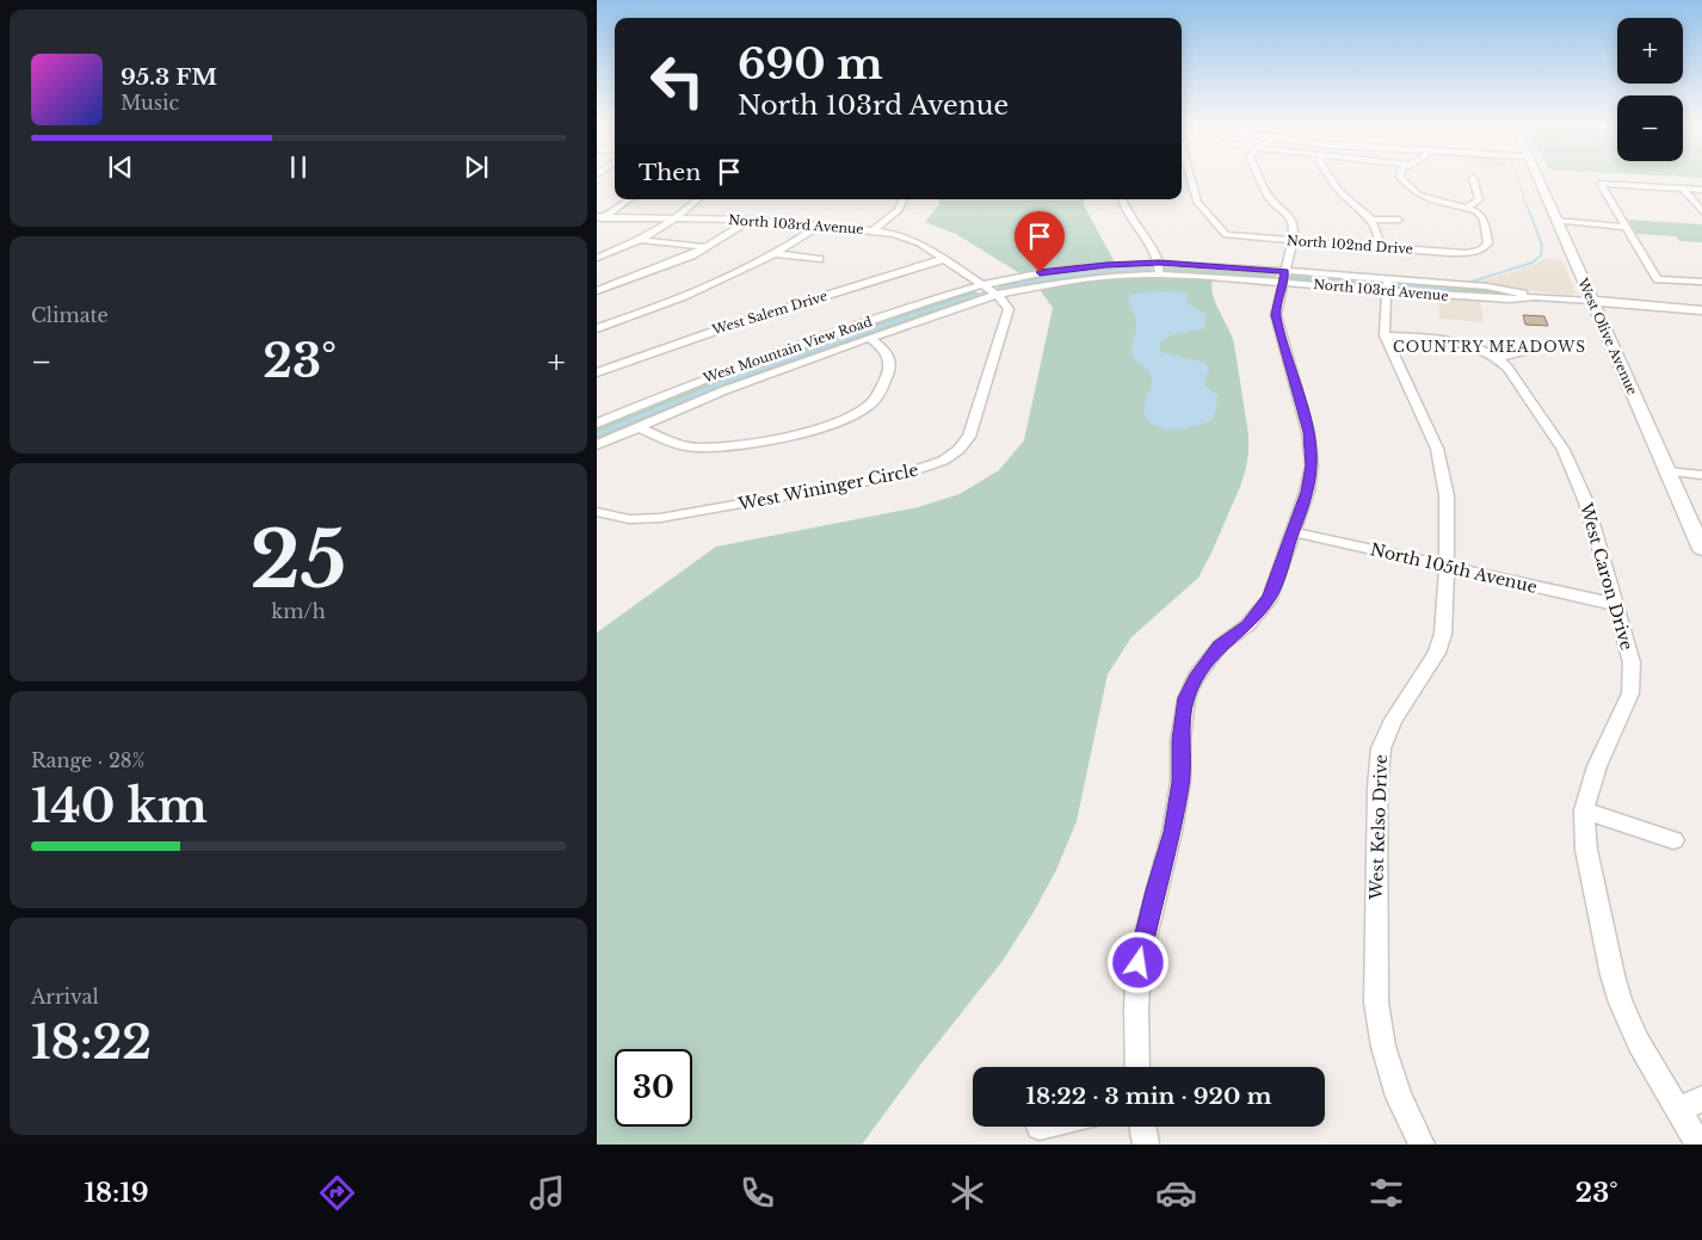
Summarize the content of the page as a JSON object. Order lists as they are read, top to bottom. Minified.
{"streets":{"main road":["North 103rd Avenue","West Olive Avenue"],"street":["North 102nd Drive","West Salem Drive","West Mountain View Road","West Wininger Circle","North 105th Avenue","West Caron Drive","West Kelso Drive"]},"crossings":[["North 103rd Avenue","West Salem Drive"],["North 103rd Avenue","West Olive Avenue"],["North 103rd Avenue","West Mountain View Road"],["North 103rd Avenue","West Wininger Circle"],["North 103rd Avenue","West Kelso Drive"],["West Mountain View Road","West Wininger Circle"],["North 105th Avenue","West Caron Drive"],["North 105th Avenue","West Kelso Drive"],["West Caron Drive","West Kelso Drive"]],"districts":["COUNTRY MEADOWS"],"page":{"map_buttons":["+","−"],"turn":["690 m","North 103rd Avenue"],"song":["95.3 FM","Music"],"then":"Then","tile":["Climate",["25","km/h"],["Range · 28%","140 km"],["Arrival","18:22"]],"heat":["−","23°","+"],"limit":"30","trip":"18:22 · 3 min · 920 m","tabs":["18:19","23°"]}}
